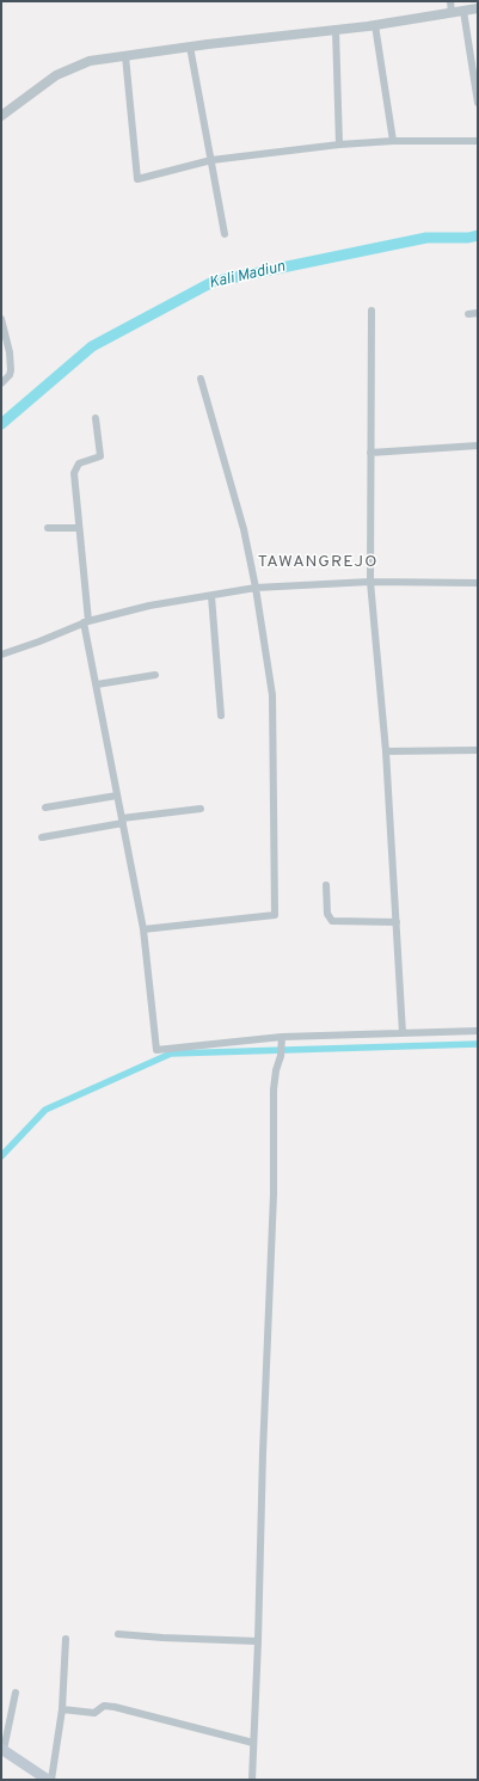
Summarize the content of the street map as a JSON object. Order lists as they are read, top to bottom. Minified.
{"districts":["TAWANGREJO"],"water":["Kali Madiun"]}
